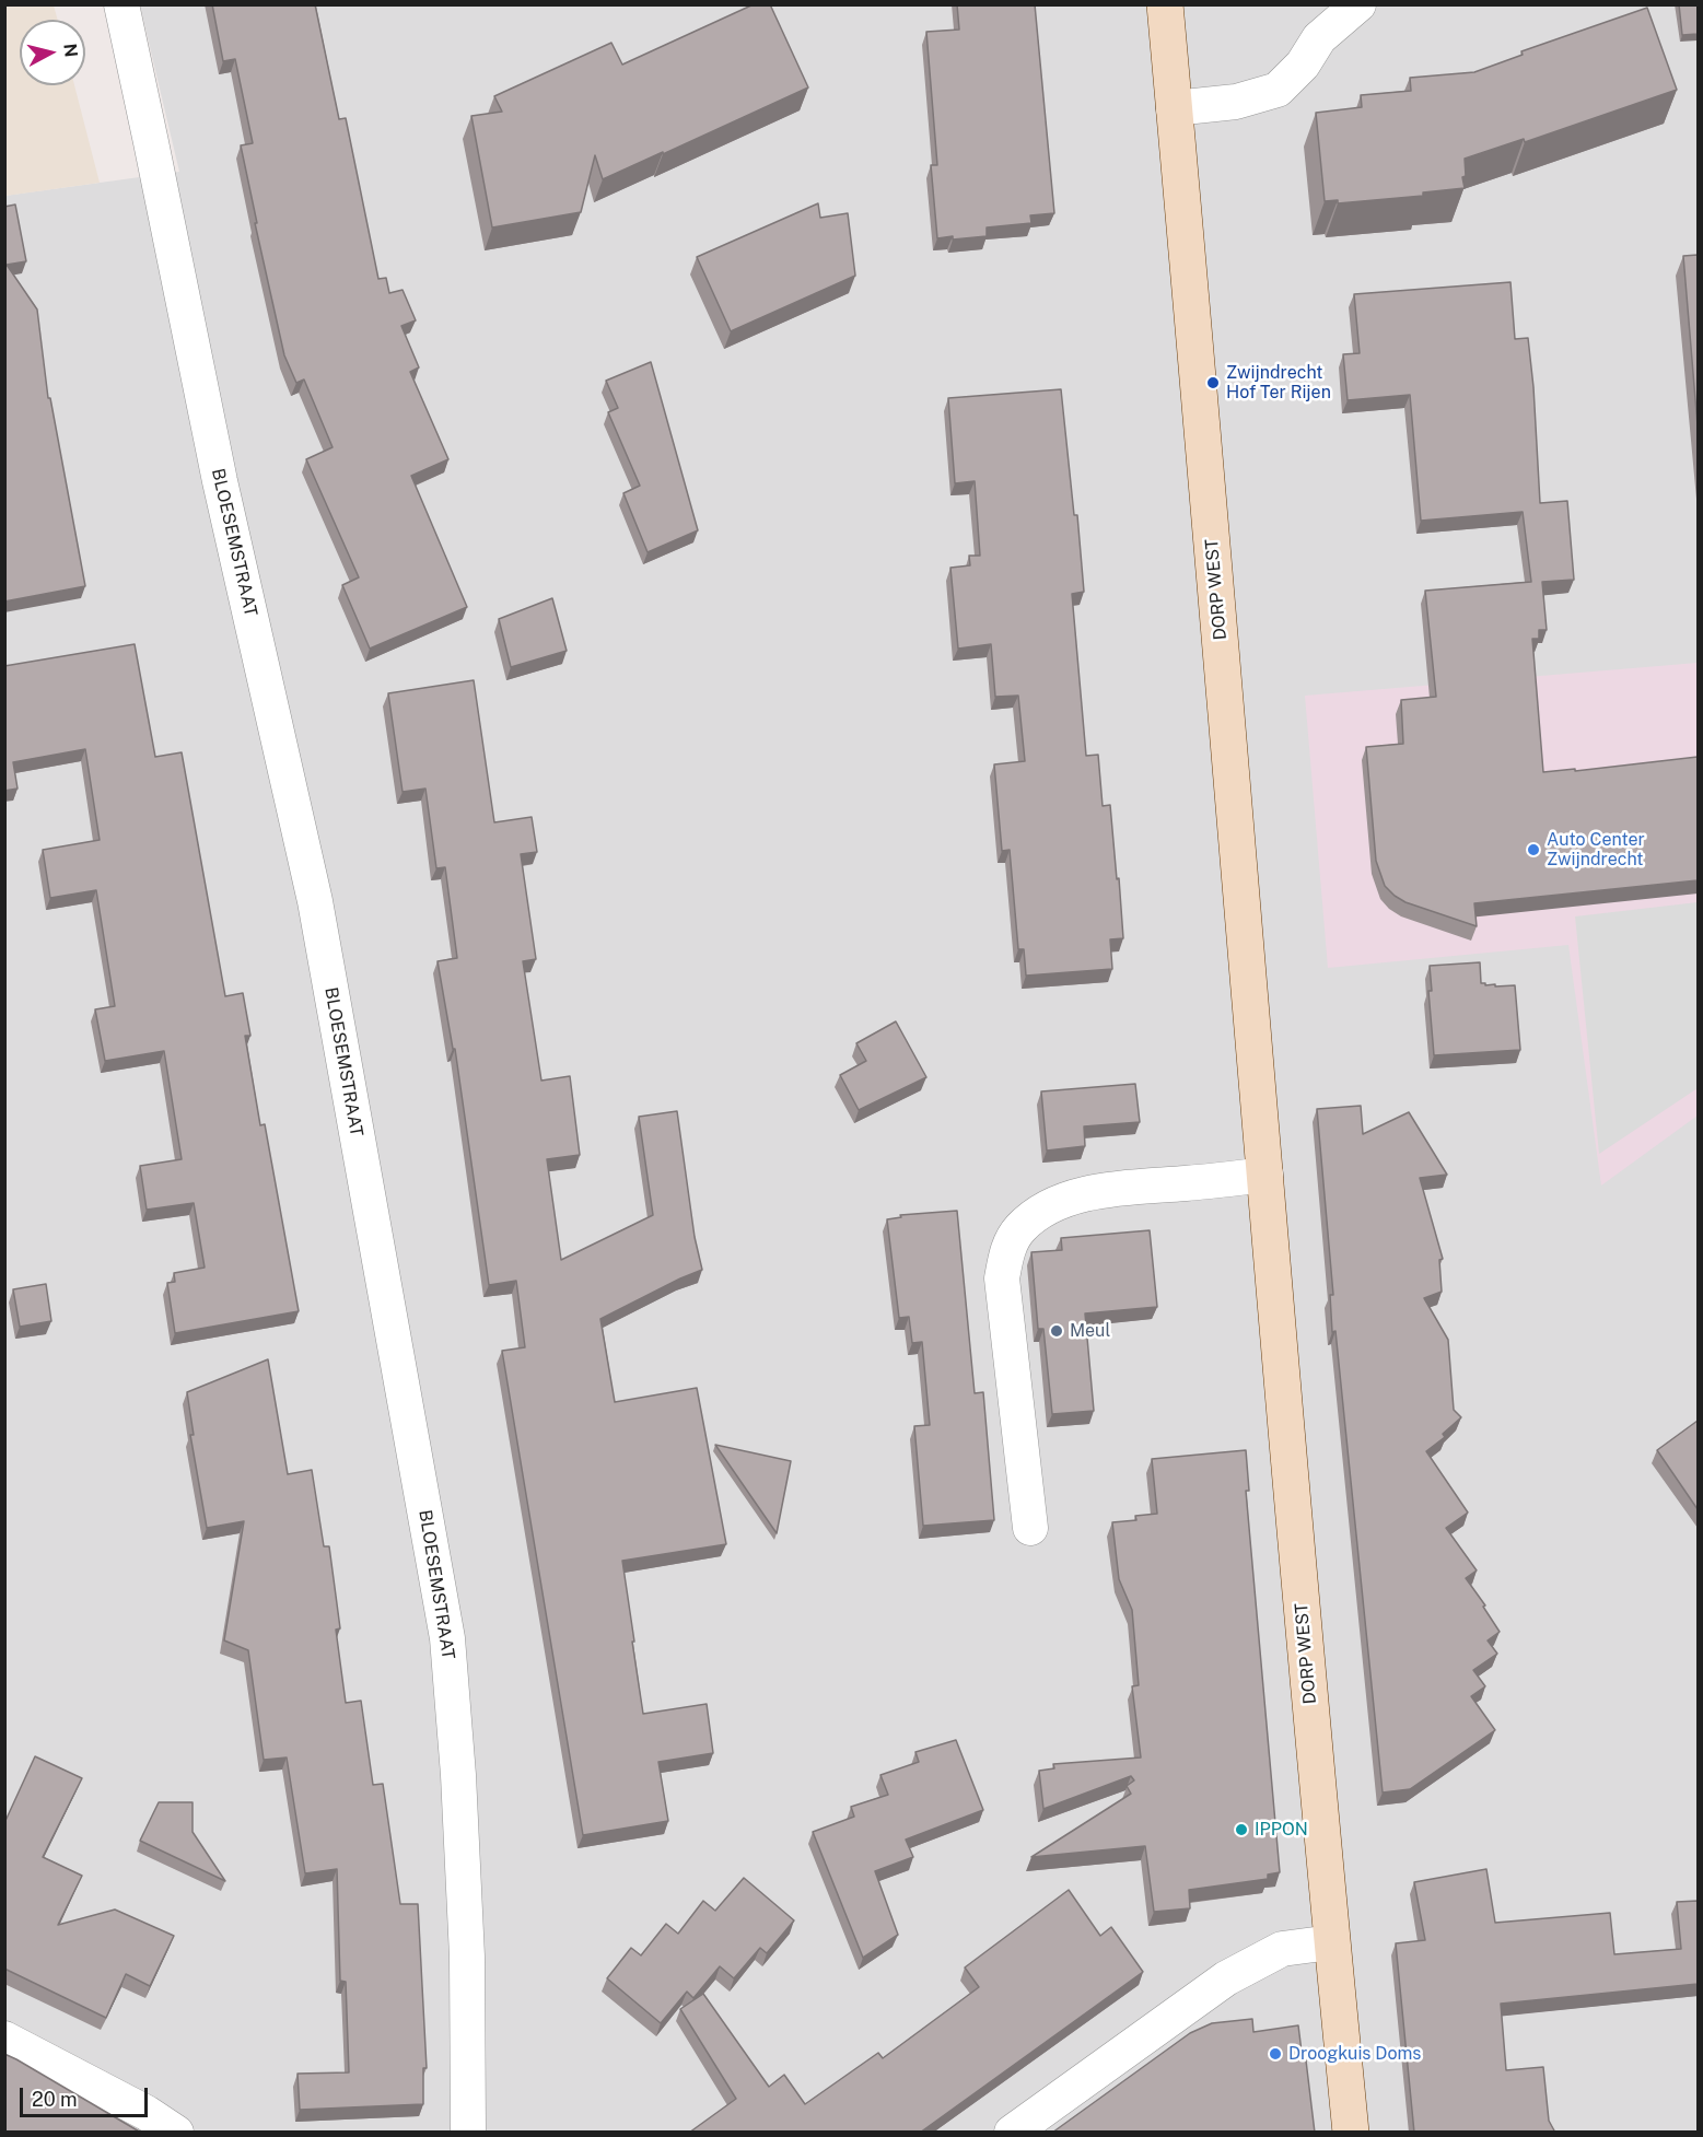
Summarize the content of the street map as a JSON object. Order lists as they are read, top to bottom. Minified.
{"streets":{"main road":["DORP WEST"],"street":["BLOESEMSTRAAT"]},"places":["Zwijndrecht Hof Ter Rijen","Auto Center Zwijndrecht","Meul","IPPON","Droogkuis Doms"],"scale_bar":"20 m","north":"right"}
